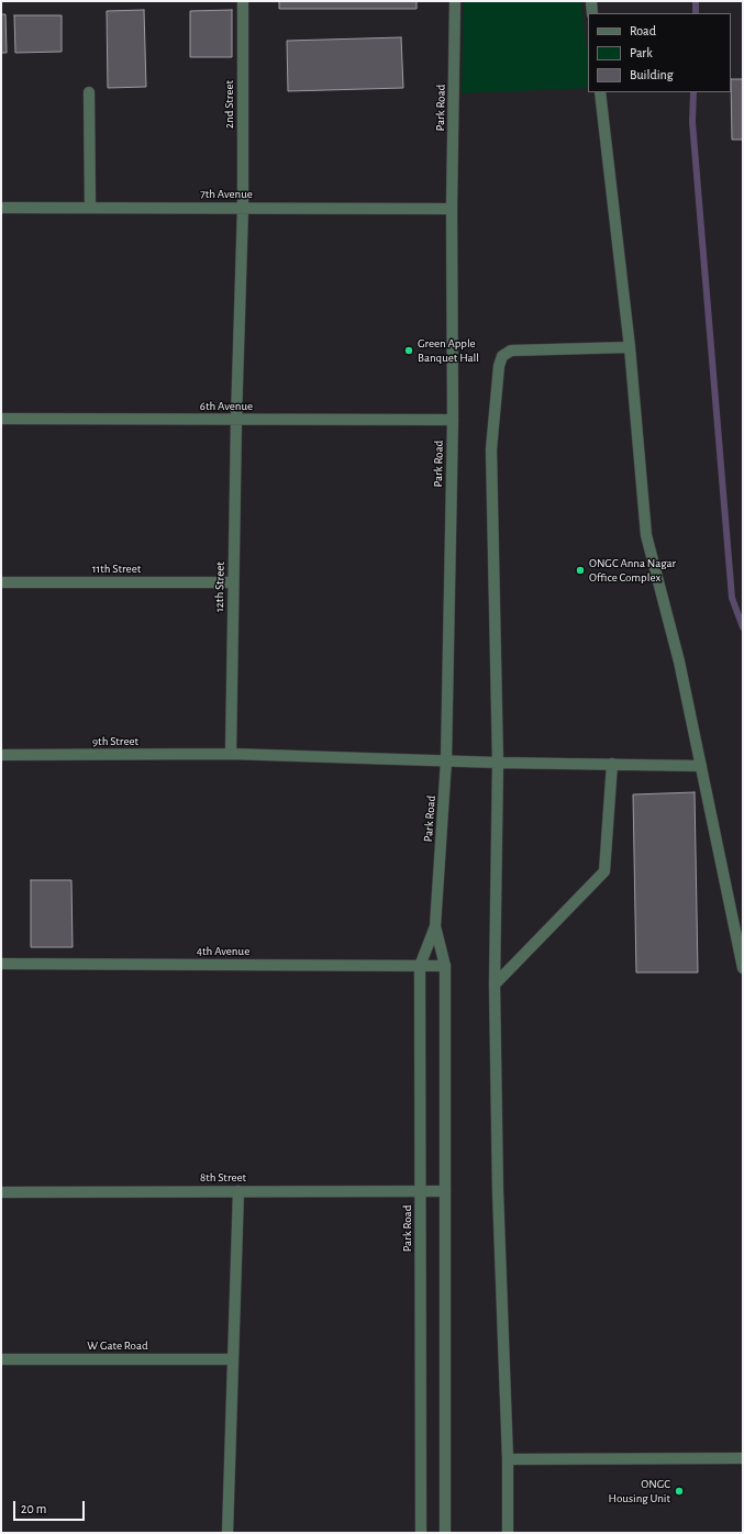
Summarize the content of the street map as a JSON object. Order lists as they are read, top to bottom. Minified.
{"streets":{"street":["2nd Street","Park Road","7th Avenue","6th Avenue","11th Street","12th Street","9th Street","4th Avenue","8th Street","W Gate Road"]},"crossings":[["2nd Street","7th Avenue"],["2nd Street","6th Avenue"],["2nd Street","12th Street"],["Park Road","7th Avenue"],["Park Road","6th Avenue"],["Park Road","9th Street"],["Park Road","4th Avenue"],["Park Road","8th Street"],["6th Avenue","12th Street"],["11th Street","12th Street"],["12th Street","9th Street"]],"places":["Green Apple Banquet Hall","ONGC Anna Nagar Office Complex","ONGC Housing Unit"],"legend":["Road","Park","Building"],"scale_bar":"20 m"}
